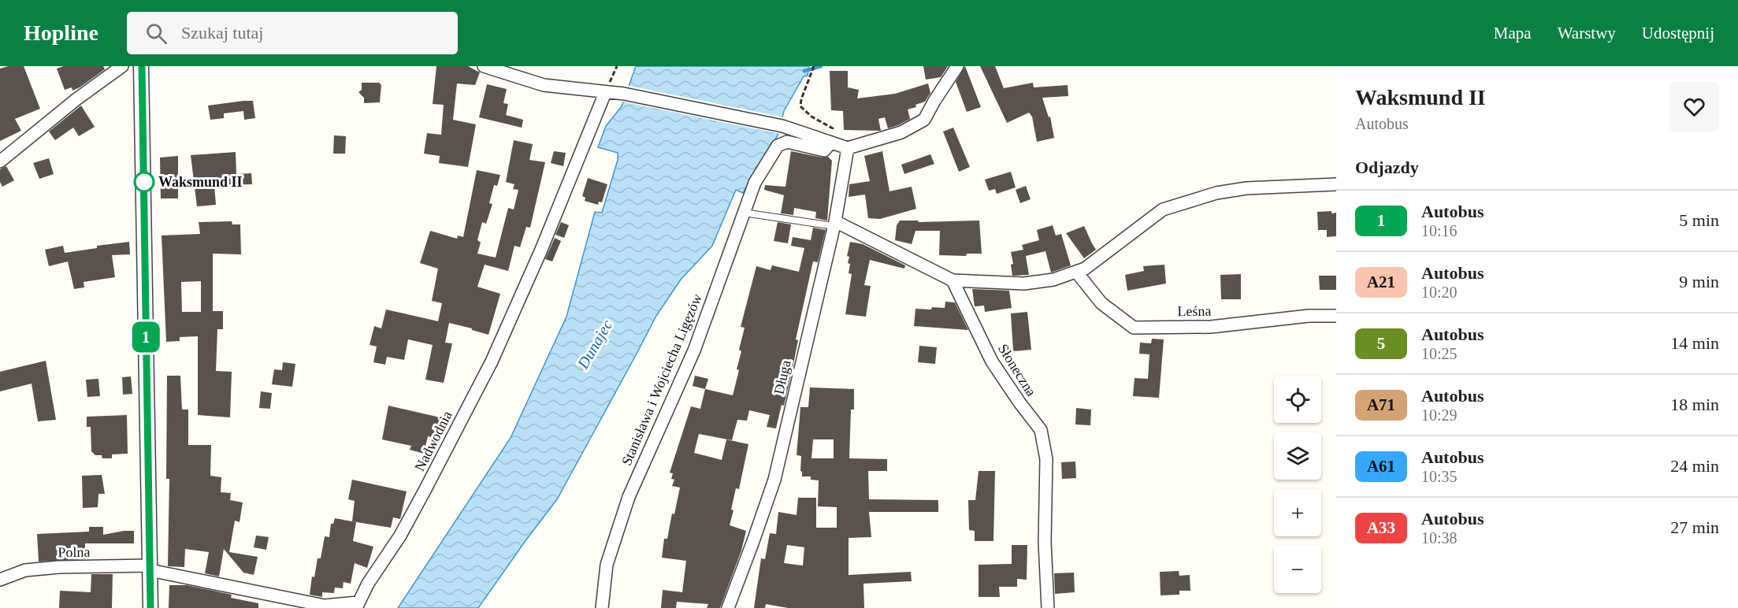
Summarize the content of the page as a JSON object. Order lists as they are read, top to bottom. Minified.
{"streets":{"street":["Leśna","Słoneczna","Długa","Stanisława i Wojciecha Ligęzów","Nadwodnia","Polna"]},"crossings":[["Nadwodnia","Polna"]],"water":["Dunajec"],"places":["Waksmund II"],"lines":["bus line 1"],"page":{"header":"Hopline","search":"Szukaj tutaj","nav":["Mapa","Warstwy","Udostępnij"],"on_map":"1","heading":[["Waksmund II","Autobus"],"Odjazdy"],"list":[{"mark":"1","name":"Autobus","note":"10:16","value":"5 min"},{"mark":"A21","name":"Autobus","note":"10:20","value":"9 min"},{"mark":"5","name":"Autobus","note":"10:25","value":"14 min"},{"mark":"A71","name":"Autobus","note":"10:29","value":"18 min"},{"mark":"A61","name":"Autobus","note":"10:35","value":"24 min"},{"mark":"A33","name":"Autobus","note":"10:38","value":"27 min"}],"map_buttons":["+","−"]}}
